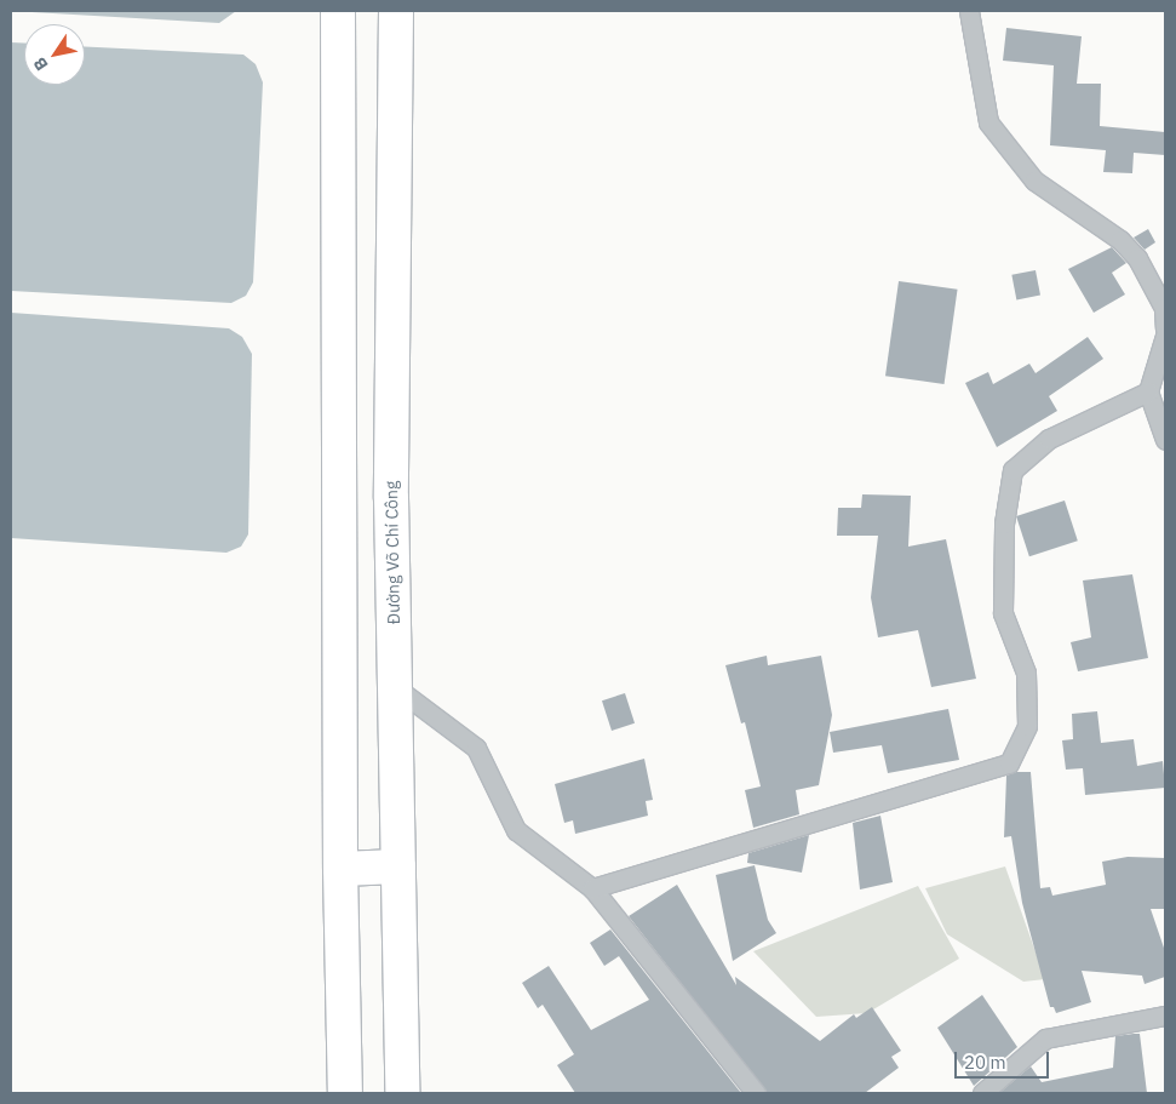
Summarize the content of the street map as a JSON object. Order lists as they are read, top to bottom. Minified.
{"streets":{"main road":["Đường Võ Chí Công"]},"scale_bar":"20 m","north":"bottom left"}
